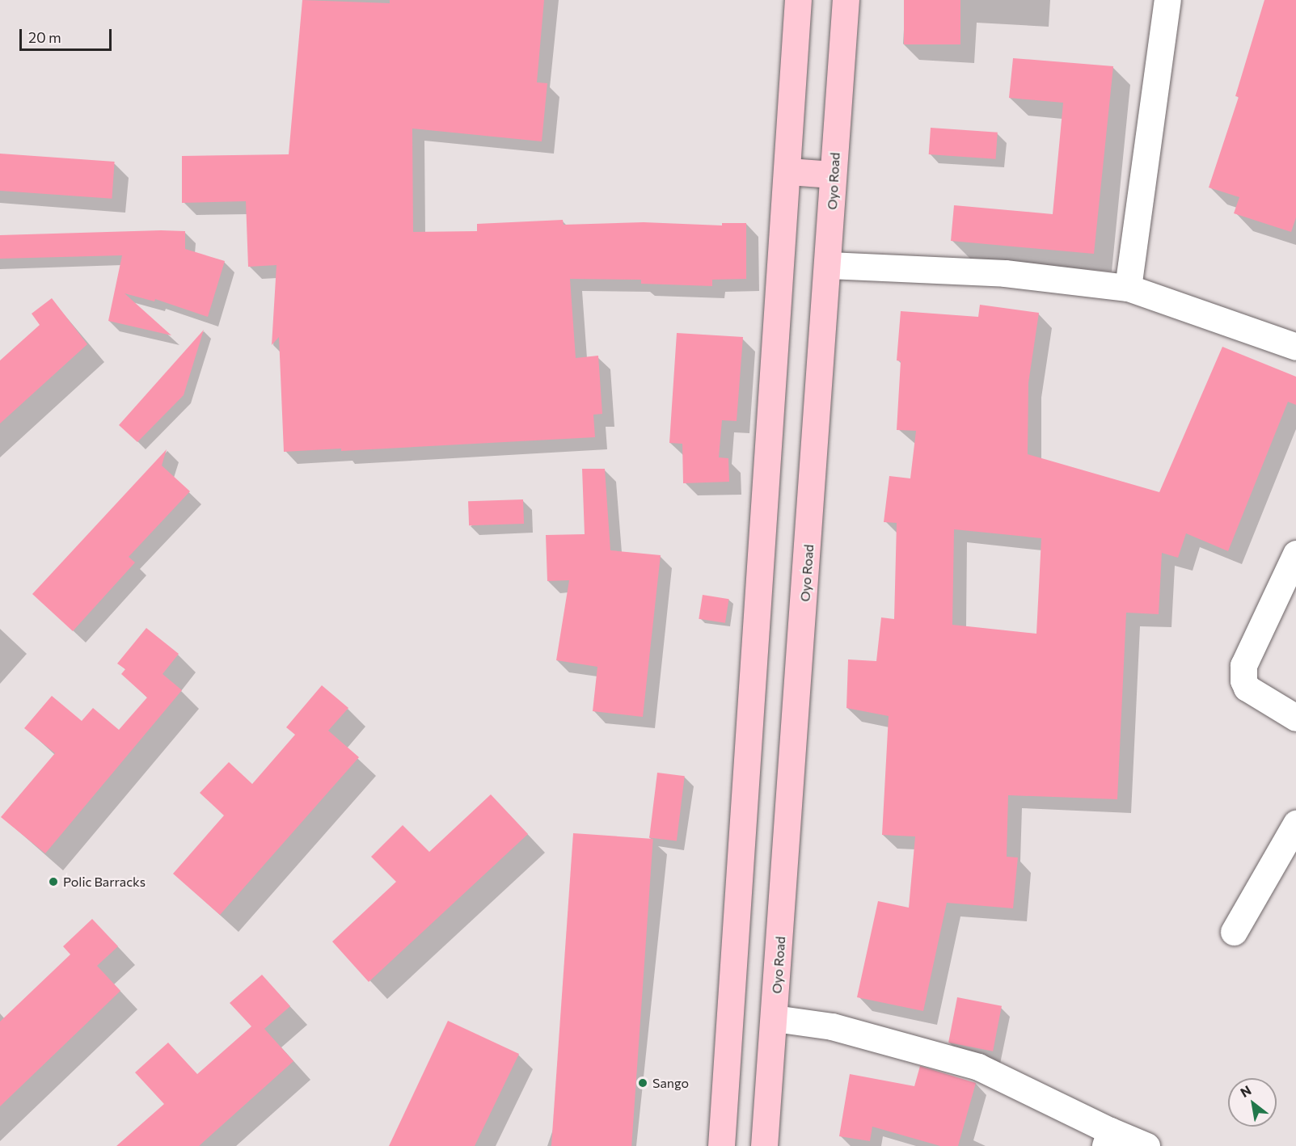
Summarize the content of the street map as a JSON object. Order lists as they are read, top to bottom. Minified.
{"streets":{"main road":["Oyo Road"]},"places":["Polic Barracks","Sango"],"scale_bar":"20 m","north":"top left"}
